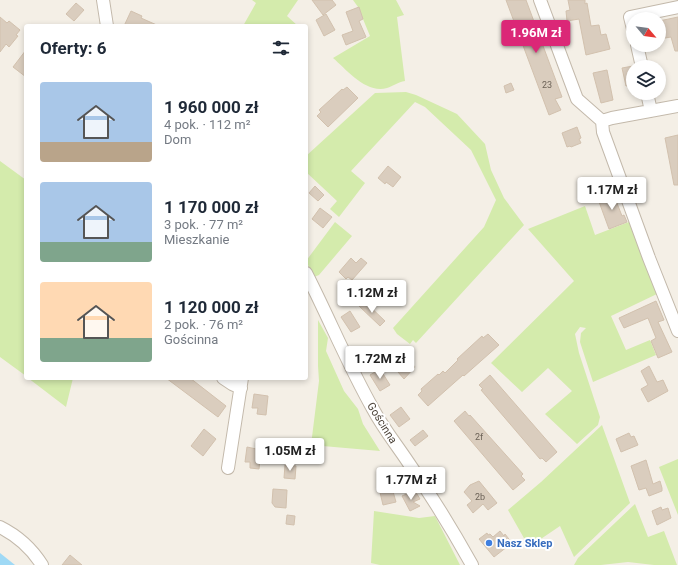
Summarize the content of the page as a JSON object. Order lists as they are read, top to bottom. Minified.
{"streets":{"street":["Gościnna"]},"places":["Nasz Sklep"],"house_numbers":["23","2f","2b"],"north":"bottom right","page":{"price":["1.96M zł","1.17M zł","1.12M zł","1.72M zł","1.05M zł","1.77M zł"],"heading":"Oferty: 6","list":[{"name":"1 960 000 zł","note":"4 pok. · 112 m² · Dom"},{"name":"1 170 000 zł","note":"3 pok. · 77 m² · Mieszkanie"},{"name":"1 120 000 zł","note":"2 pok. · 76 m² · Gościnna"}]}}
